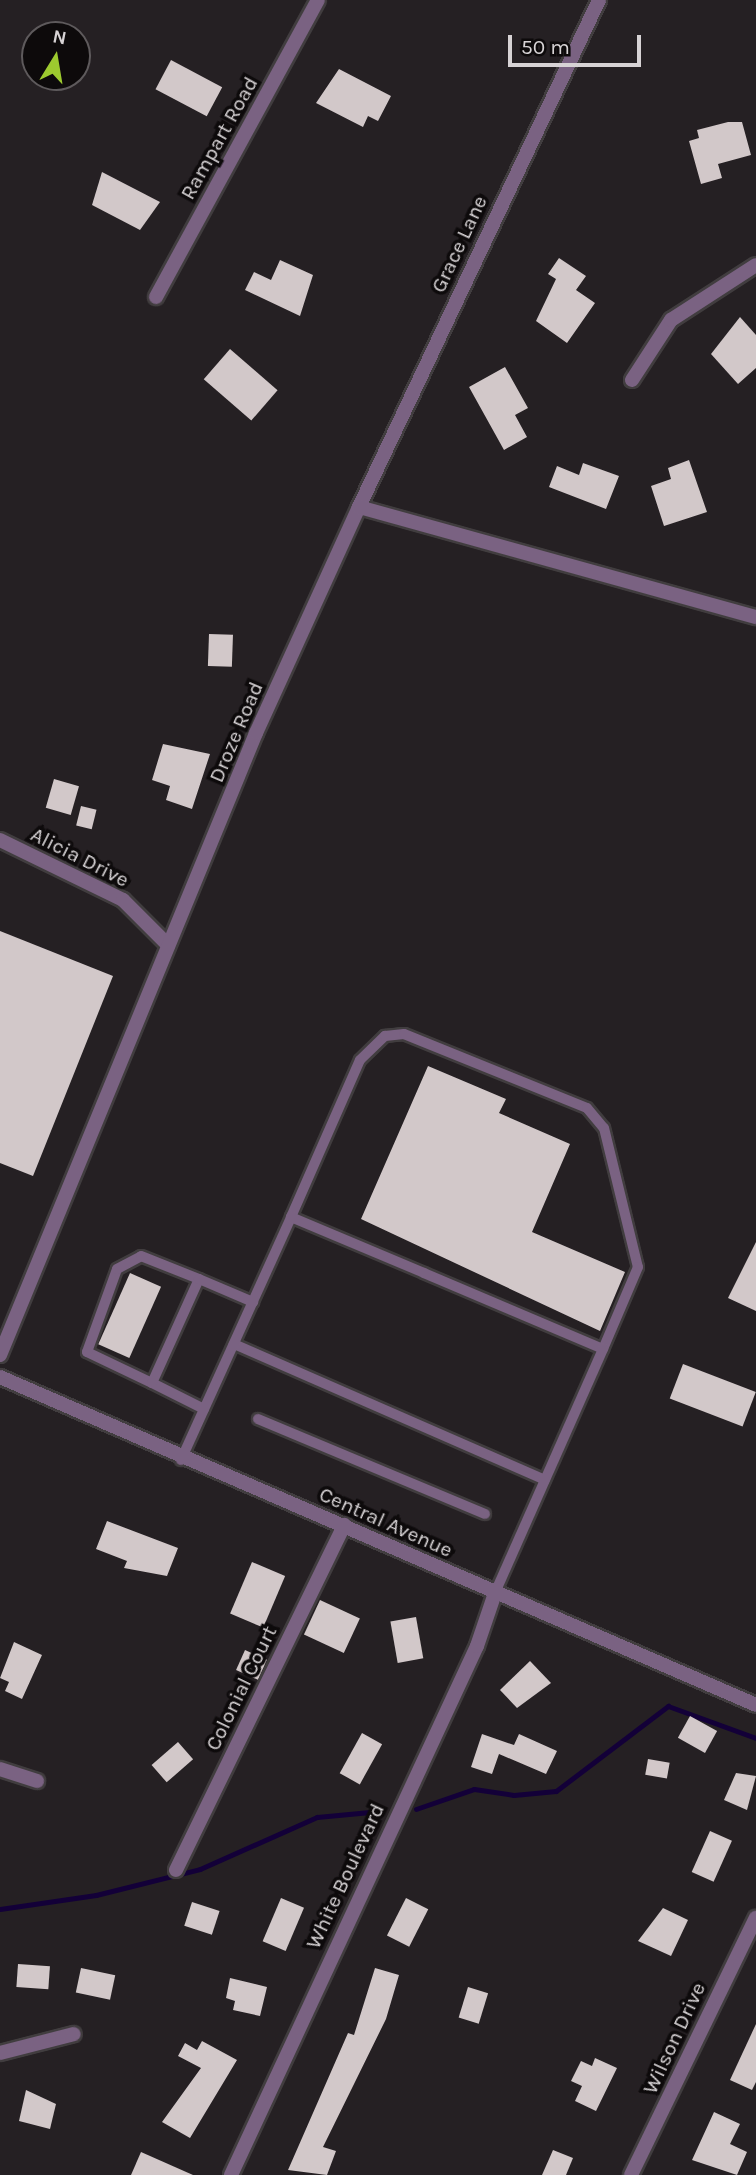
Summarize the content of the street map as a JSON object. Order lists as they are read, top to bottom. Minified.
{"streets":{"street":["Rampart Road","Grace Lane","Droze Road","Alicia Drive","Central Avenue","Colonial Court","White Boulevard","Wilson Drive"]},"crossings":[["Grace Lane","Droze Road"],["Droze Road","Alicia Drive"],["Central Avenue","Colonial Court"],["Central Avenue","White Boulevard"]],"scale_bar":"50 m","north":"top"}
